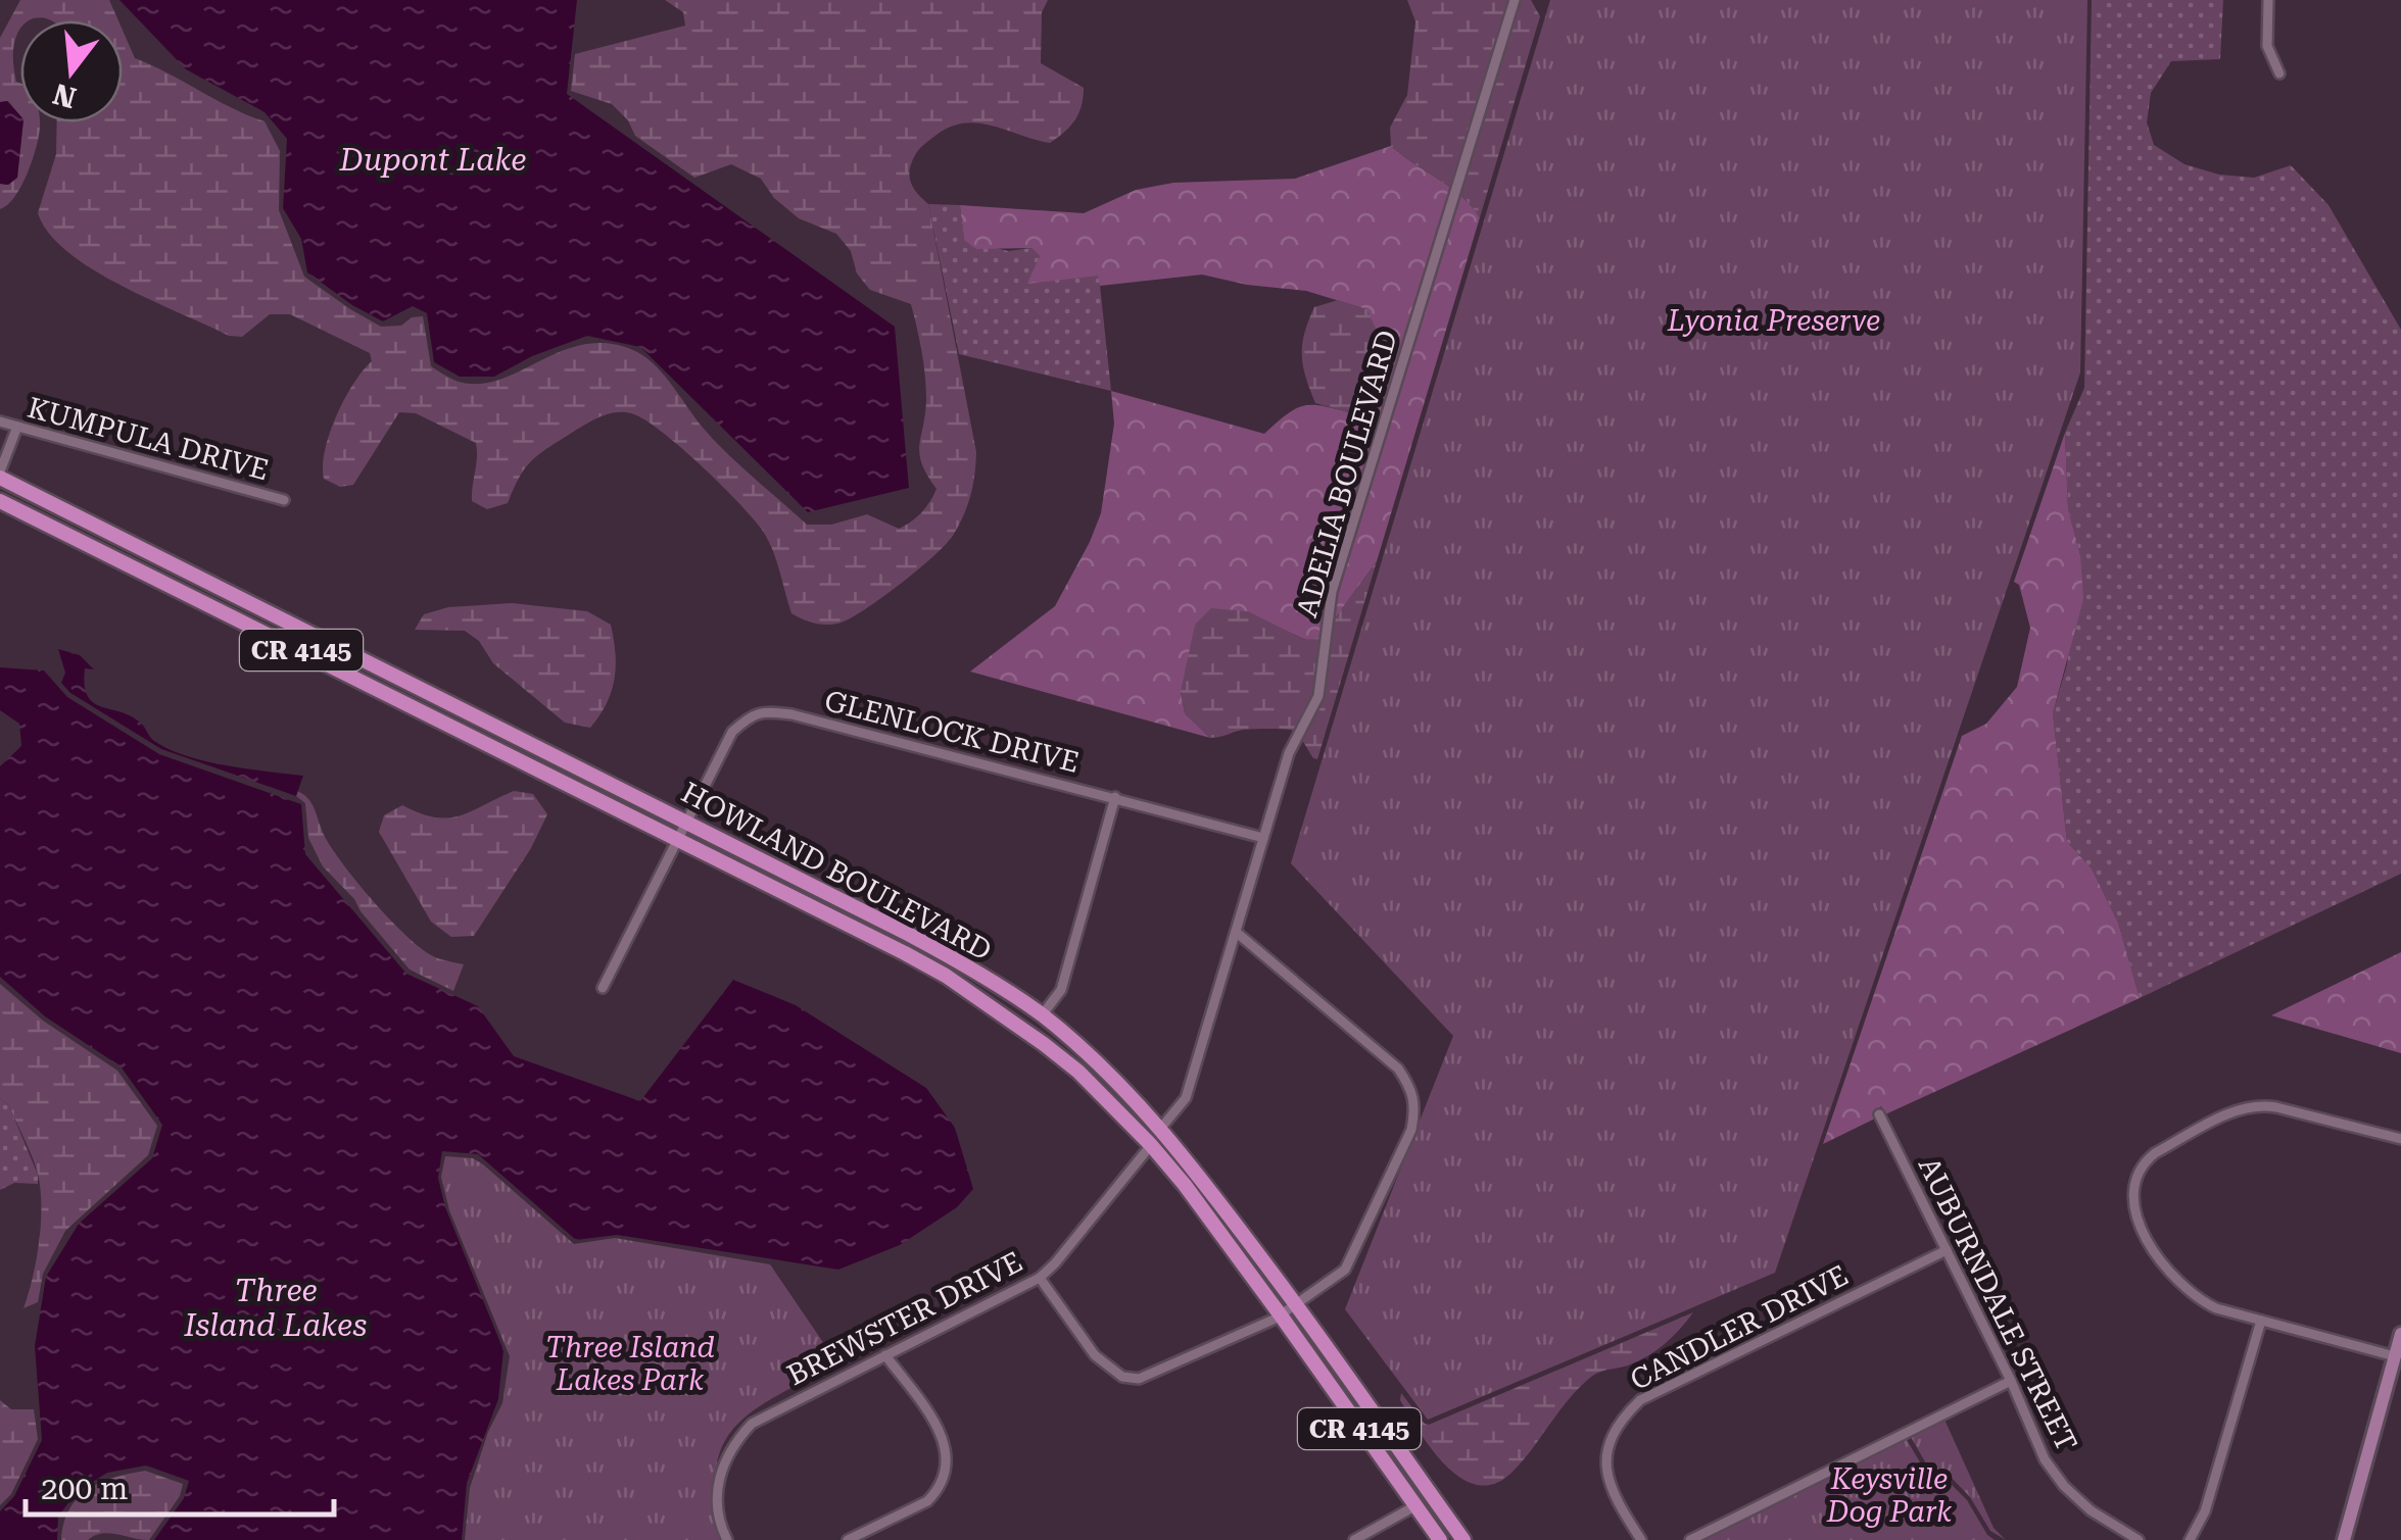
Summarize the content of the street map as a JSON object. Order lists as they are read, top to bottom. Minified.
{"streets":{"main road":["CR 4145","HOWLAND BOULEVARD"],"street":["KUMPULA DRIVE","ADELIA BOULEVARD","GLENLOCK DRIVE","AUBURNDALE STREET","BREWSTER DRIVE","CANDLER DRIVE"]},"crossings":[["ADELIA BOULEVARD","GLENLOCK DRIVE"],["ADELIA BOULEVARD","HOWLAND BOULEVARD"],["GLENLOCK DRIVE","HOWLAND BOULEVARD"],["HOWLAND BOULEVARD","BREWSTER DRIVE"],["AUBURNDALE STREET","CANDLER DRIVE"]],"water":["Dupont Lake","Three Island Lakes"],"parks":["Lyonia Preserve","Three Island Lakes Park","Keysville Dog Park"],"scale_bar":"200 m","north":"bottom"}
